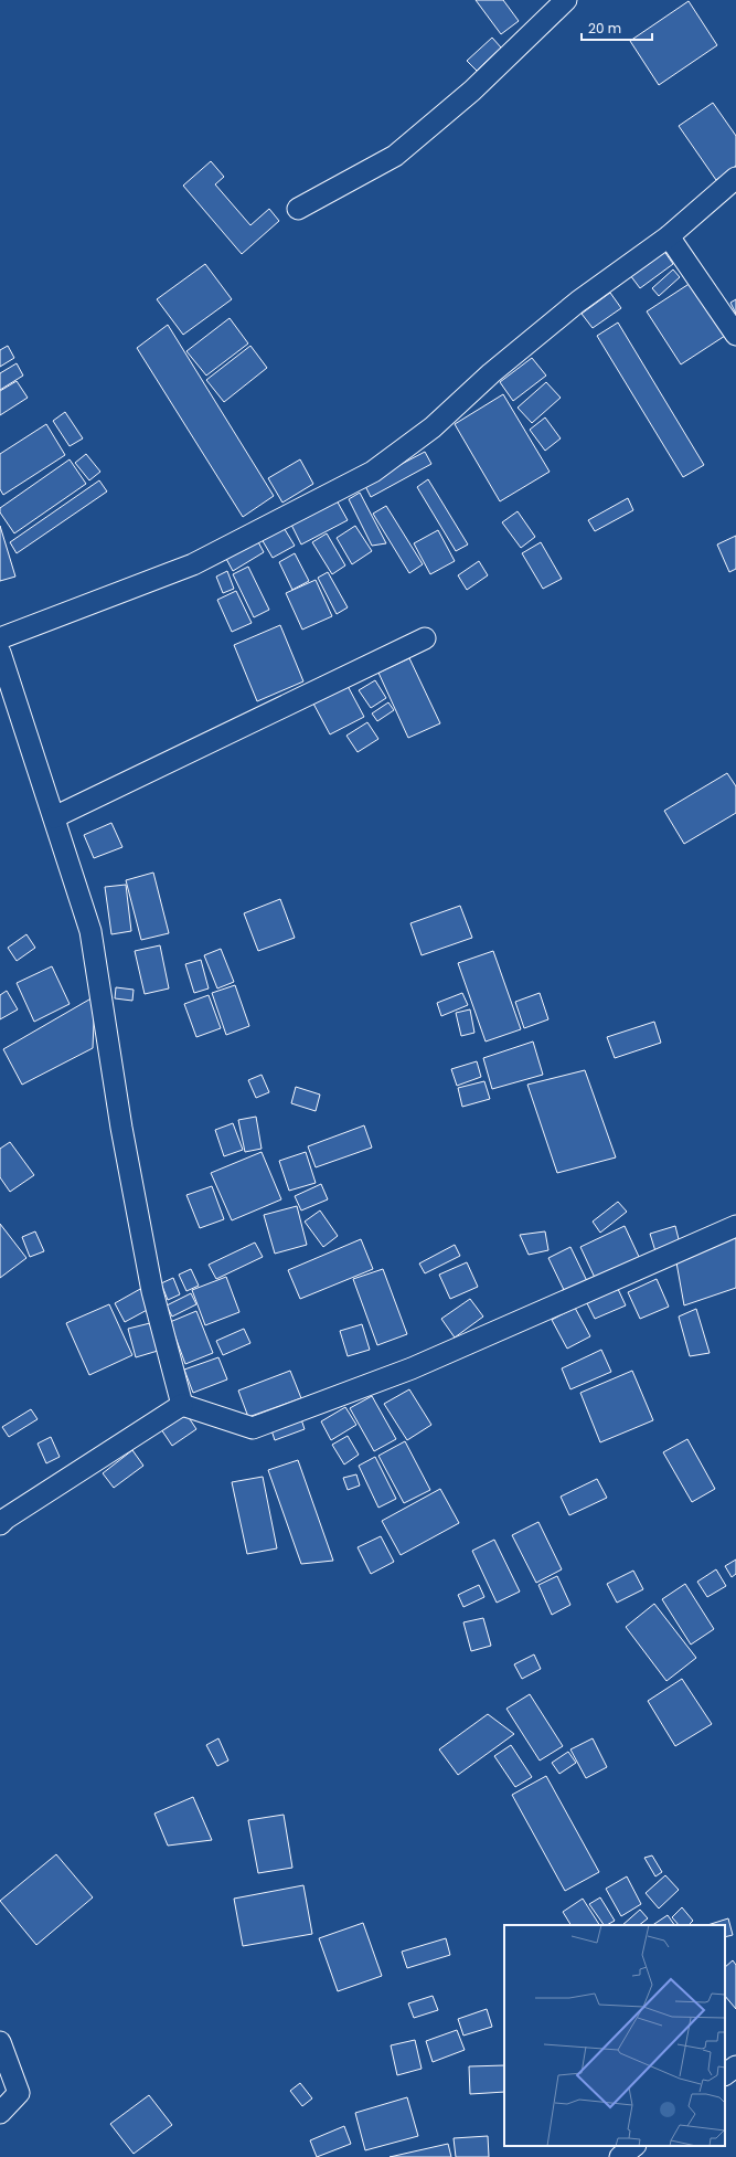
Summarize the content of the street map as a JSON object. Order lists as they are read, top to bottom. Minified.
{"scale_bar":"20 m"}
